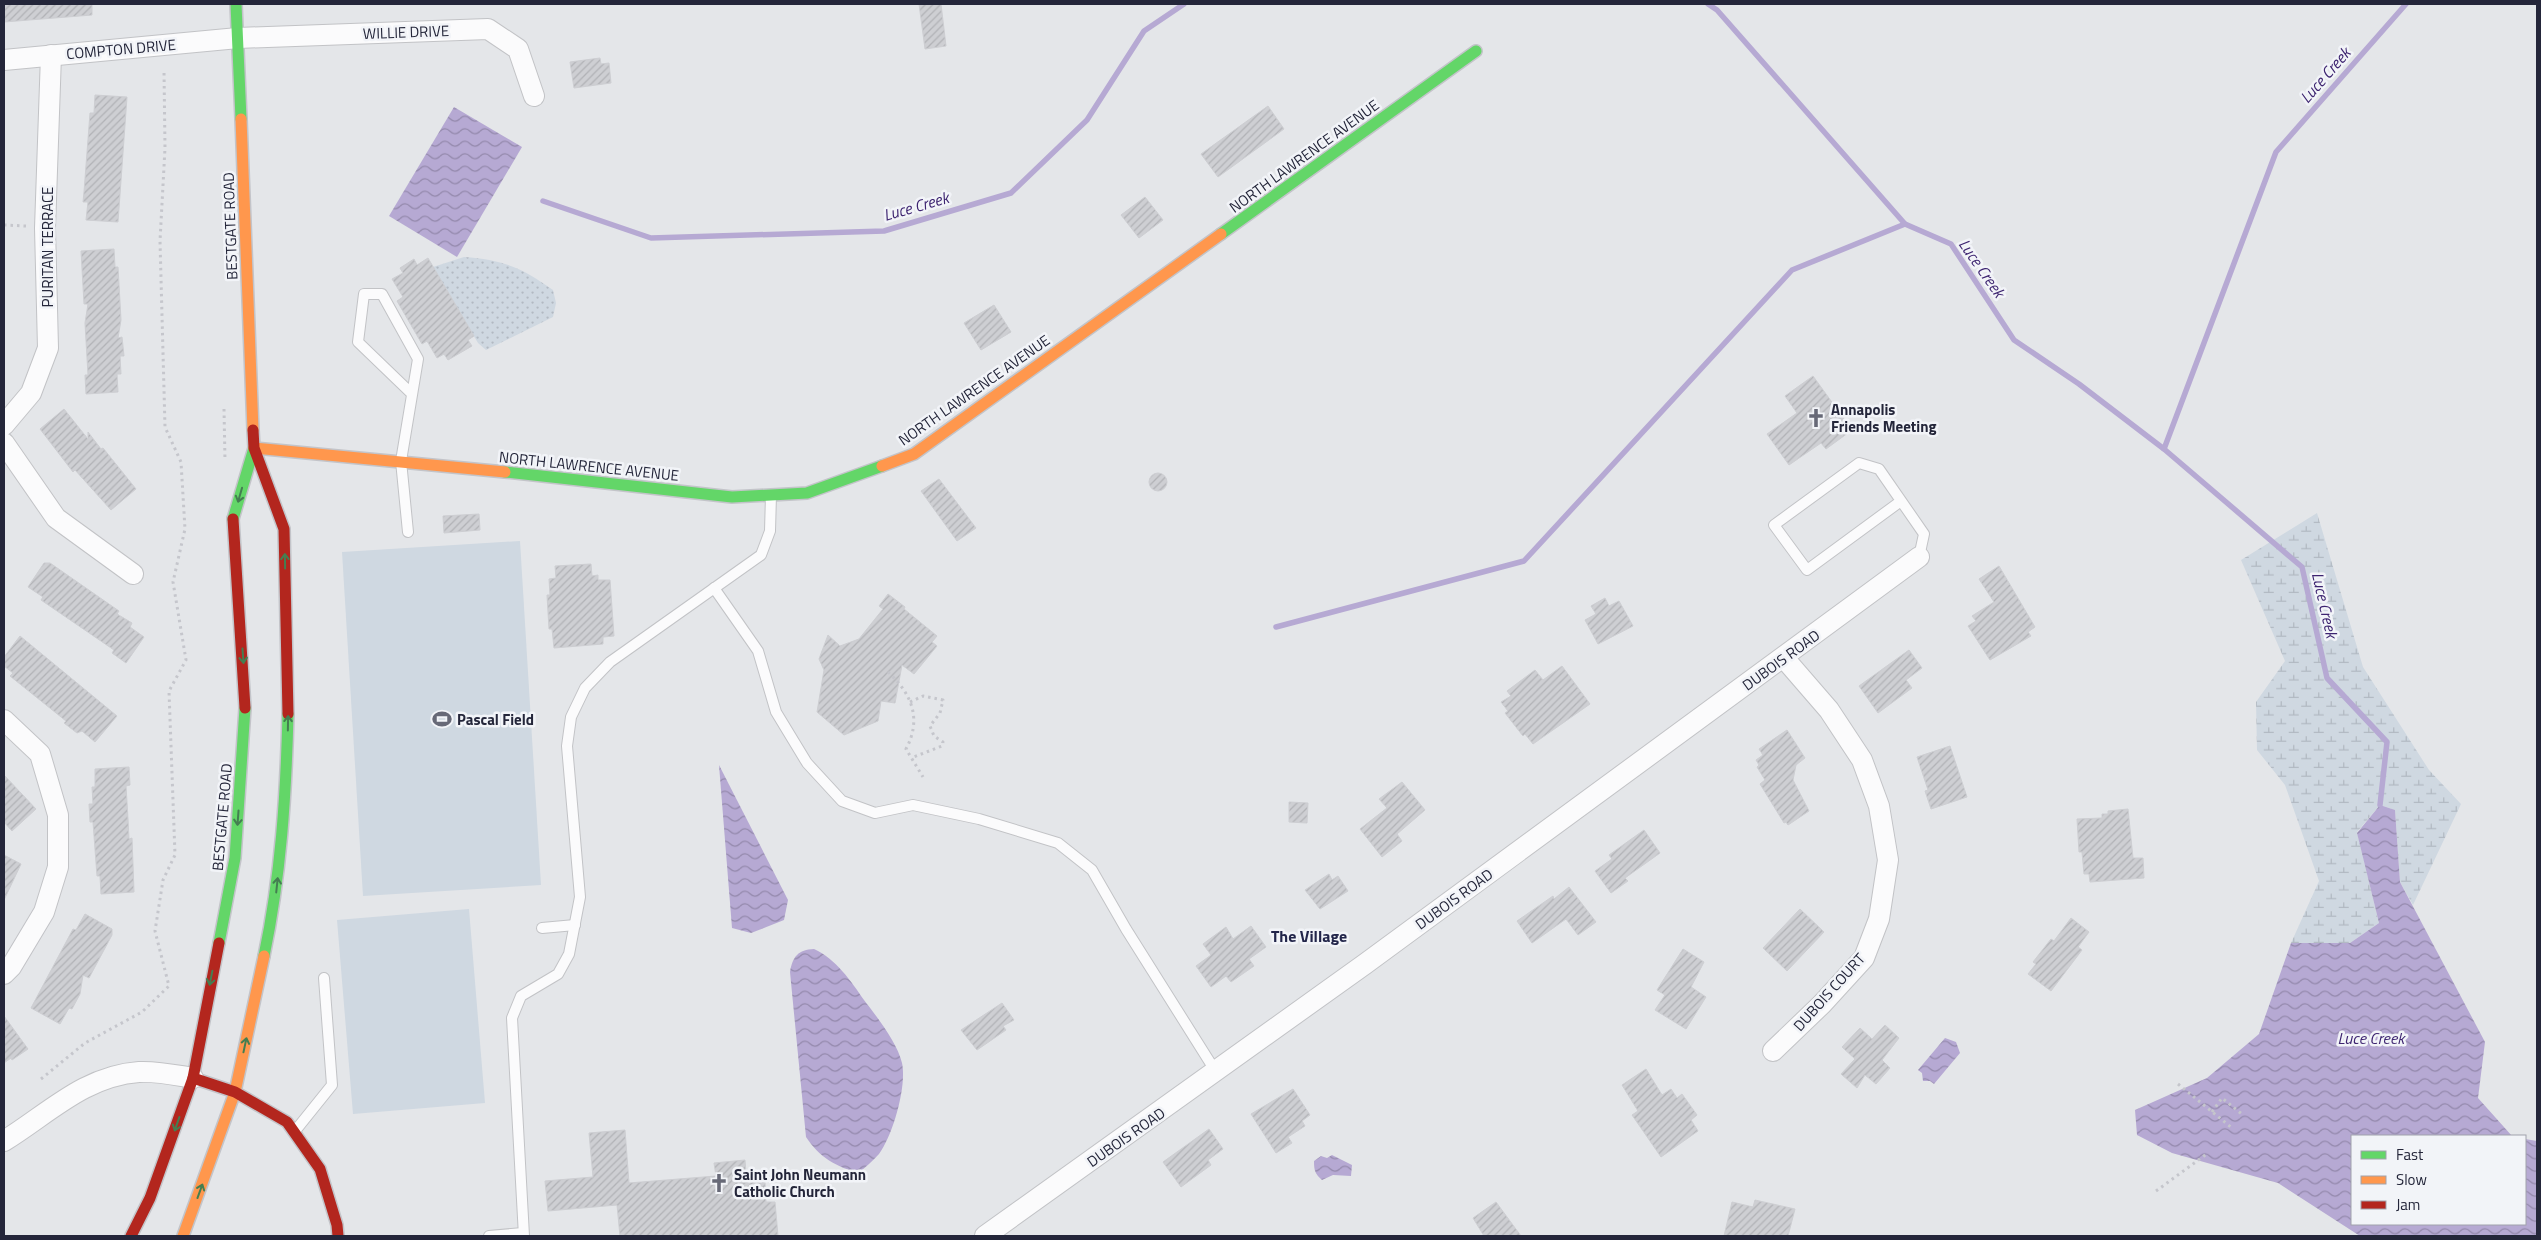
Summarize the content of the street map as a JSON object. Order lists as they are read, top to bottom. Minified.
{"streets":{"main road":["NORTH LAWRENCE AVENUE","BESTGATE ROAD"],"street":["WILLIE DRIVE","COMPTON DRIVE","PURITAN TERRACE","DUBOIS ROAD","DUBOIS COURT"]},"crossings":[["WILLIE DRIVE","COMPTON DRIVE"],["WILLIE DRIVE","BESTGATE ROAD"],["COMPTON DRIVE","BESTGATE ROAD"],["COMPTON DRIVE","PURITAN TERRACE"],["NORTH LAWRENCE AVENUE","BESTGATE ROAD"],["DUBOIS ROAD","DUBOIS COURT"]],"districts":["The Village"],"water":["Luce Creek"],"places":{"church":["Annapolis Friends Meeting","Saint John Neumann Catholic Church"],"sports":["Pascal Field"]},"legend":["Fast","Slow","Jam"]}
